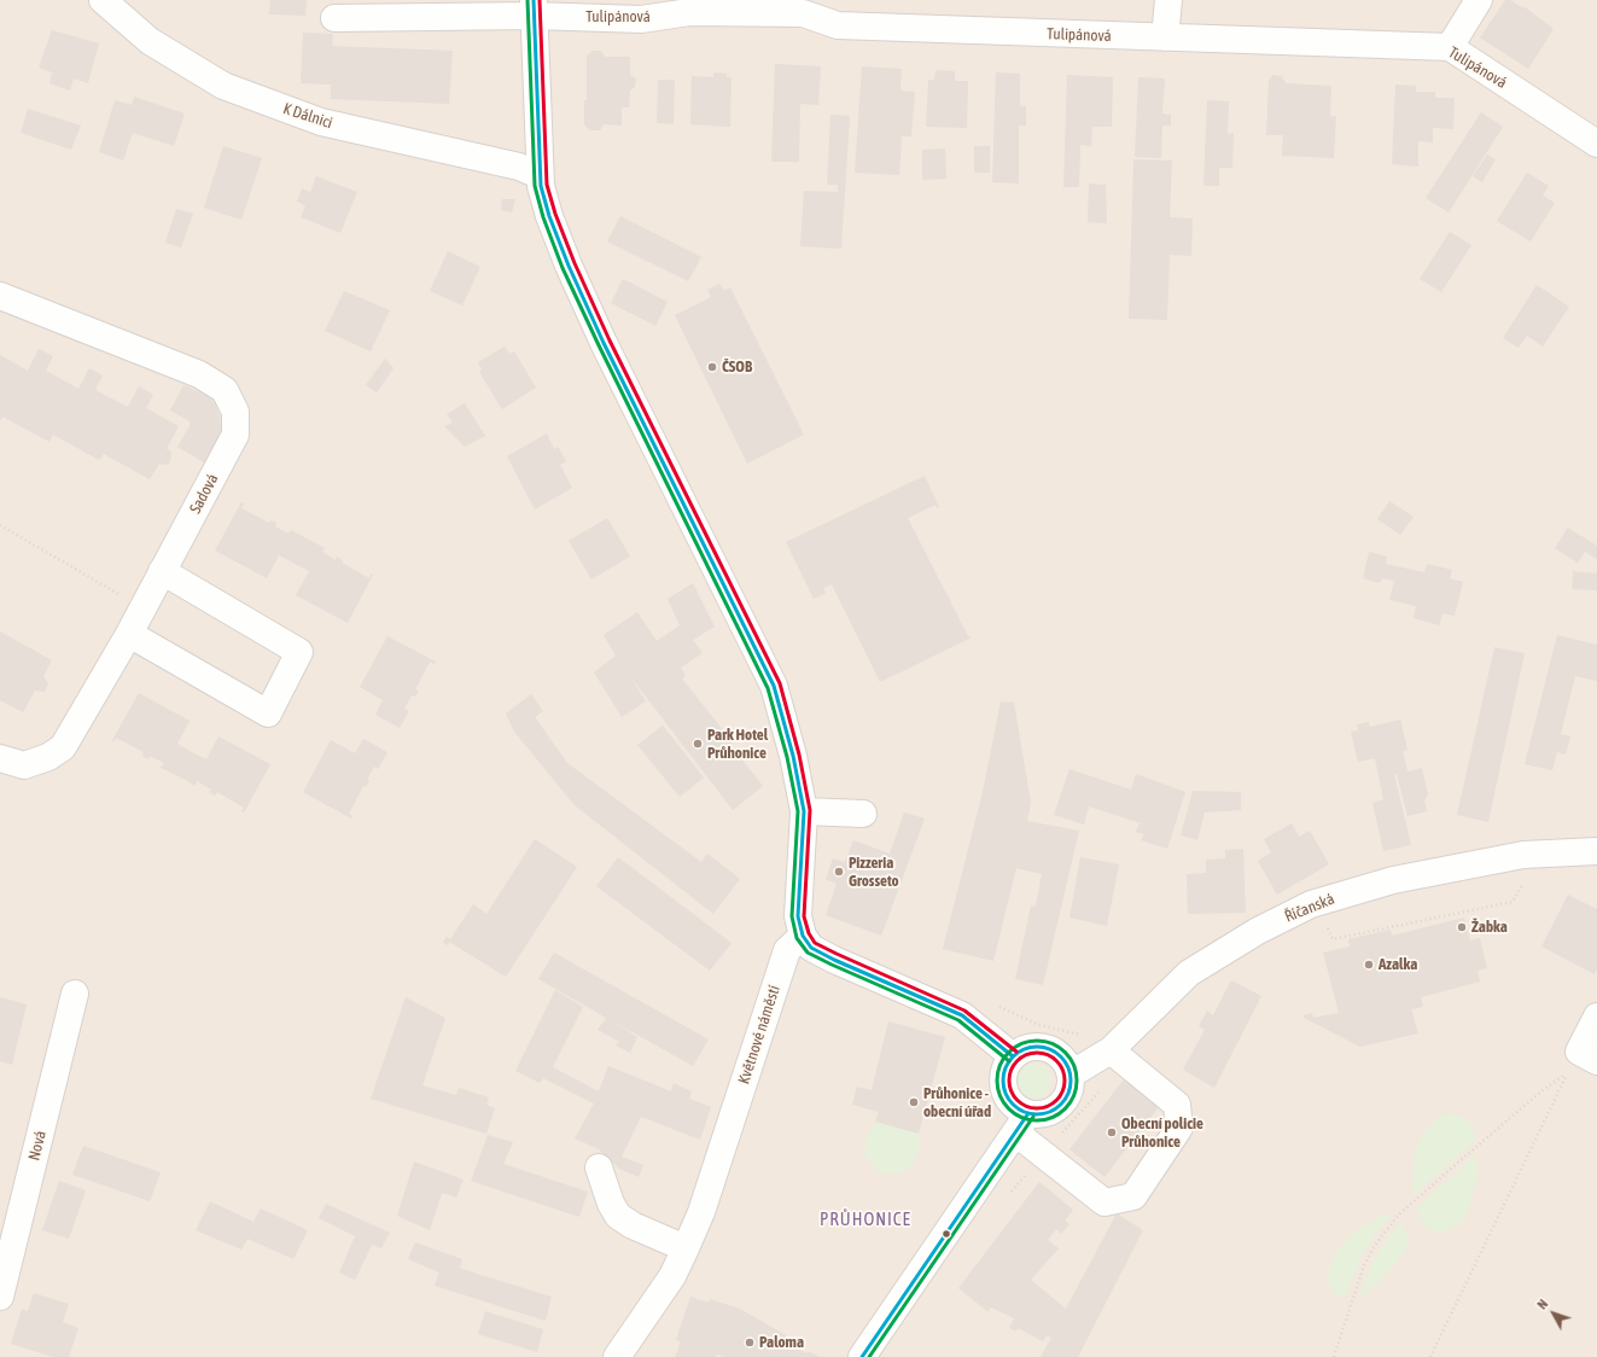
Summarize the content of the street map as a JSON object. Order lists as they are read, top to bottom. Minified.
{"streets":{"street":["Tulipánová","K Dálnici","Sadová","Říčanská","Květnové náměstí","Nová"]},"districts":["PRŮHONICE"],"places":["ČSOB","Park Hotel Průhonice","Pizzeria Grosseto","Žabka","Azalka","Průhonice - obecní úřad","Obecní policie Průhonice","Paloma"],"north":"top left"}
